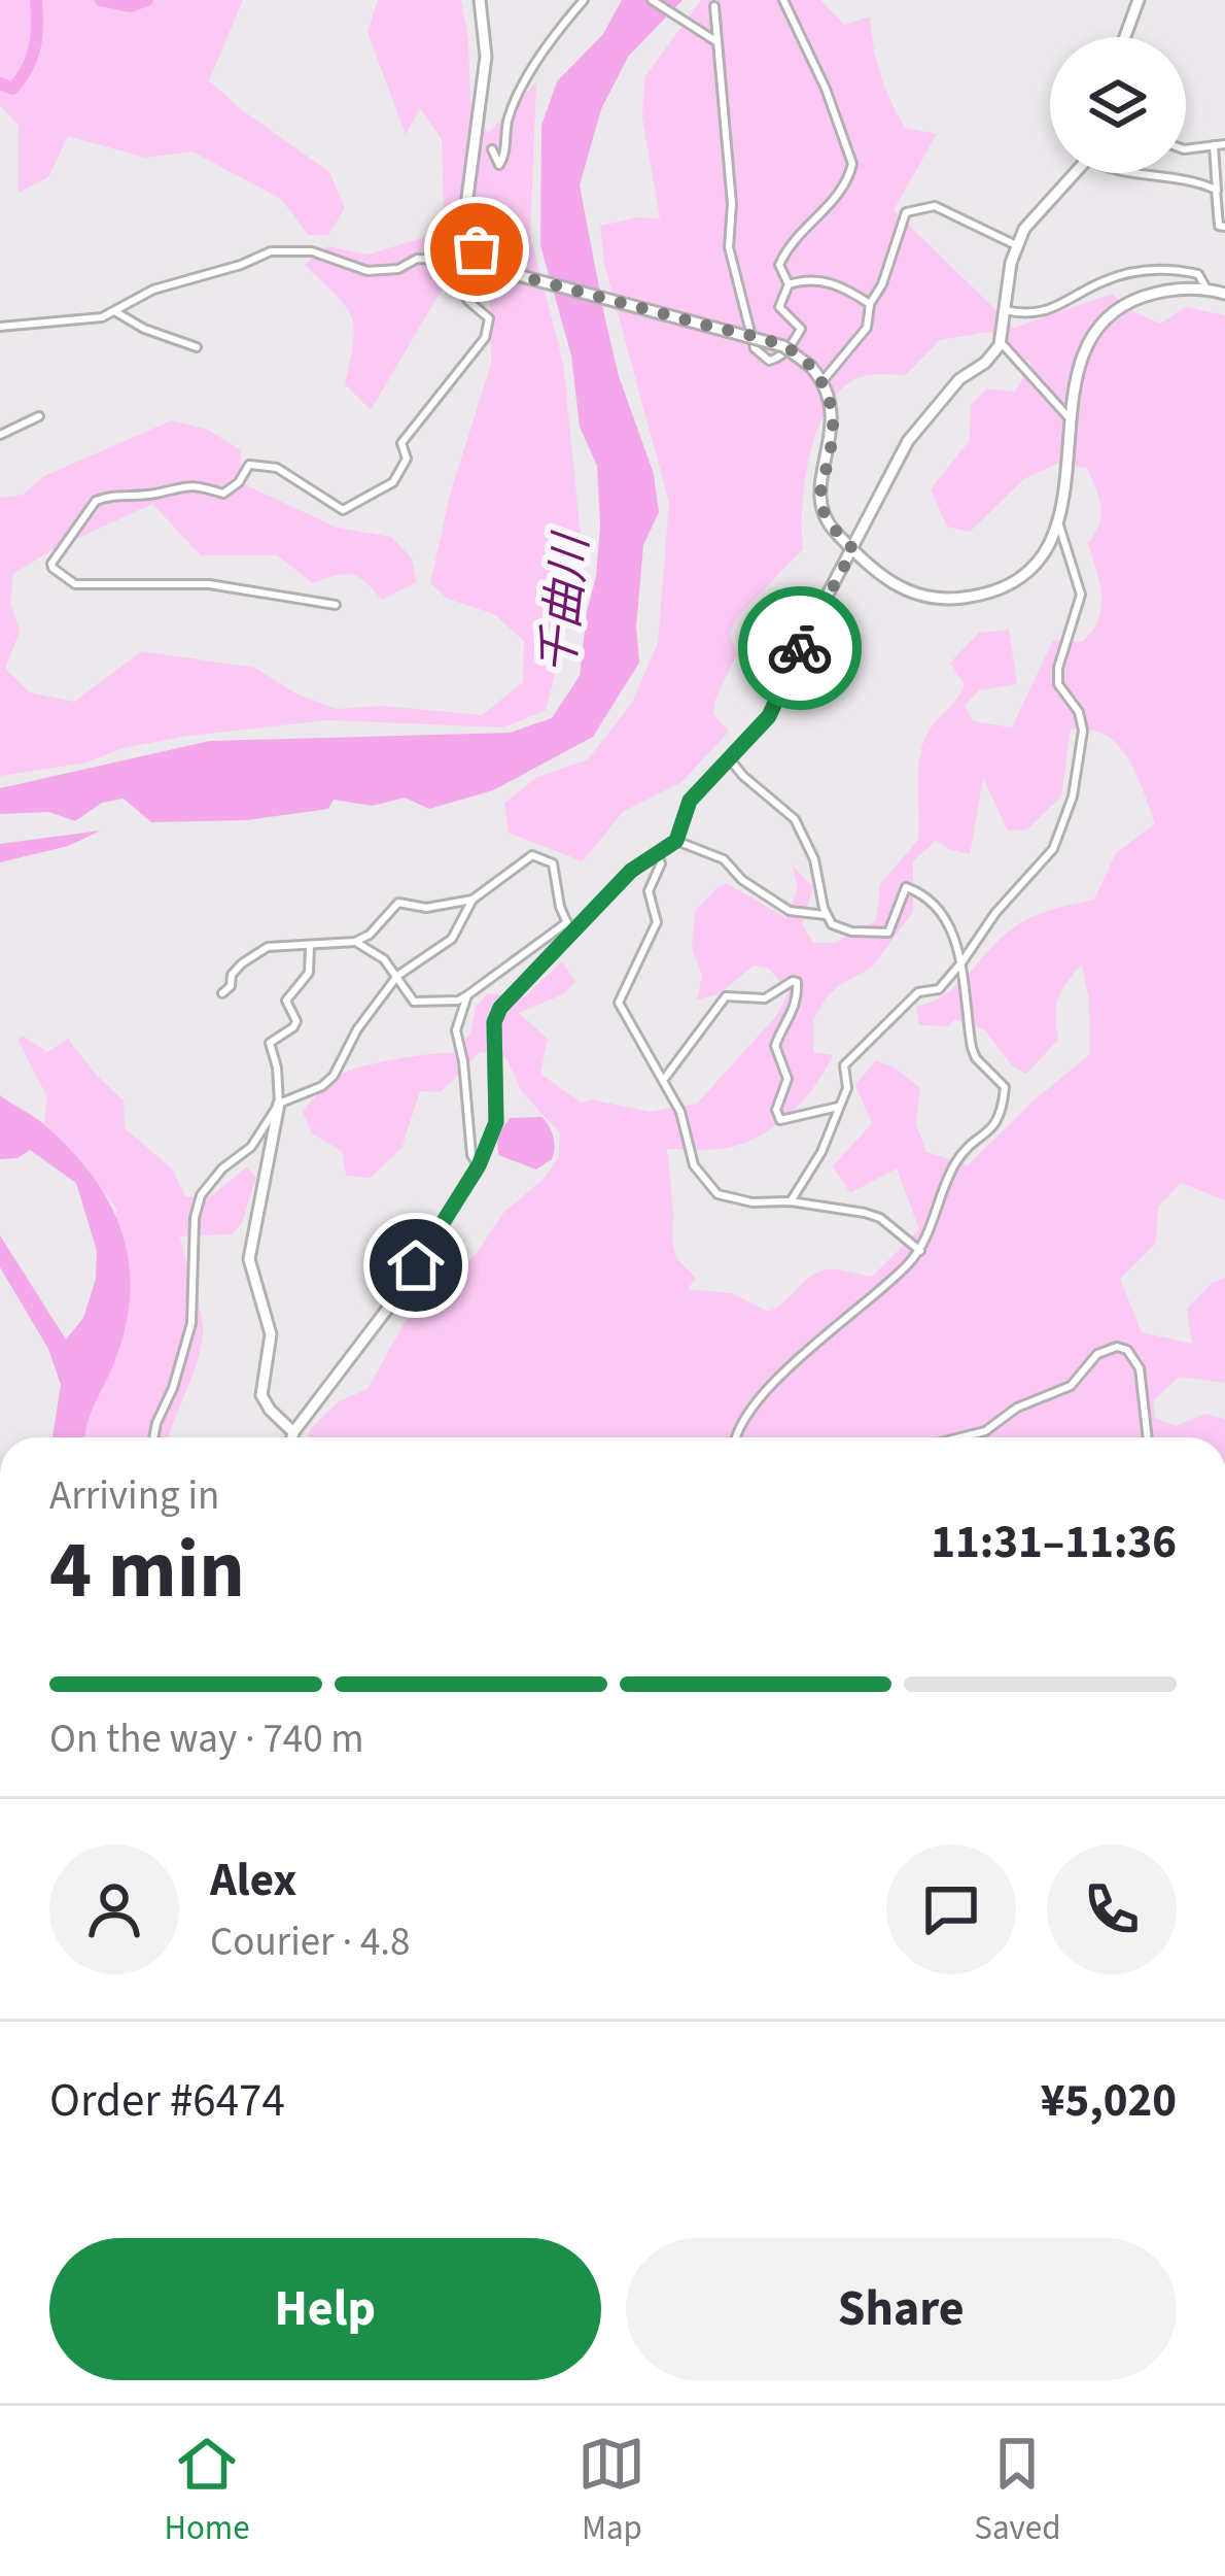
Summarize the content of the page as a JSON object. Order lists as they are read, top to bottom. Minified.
{"water":["千曲川"],"page":{"heading":["4 min","Arriving in","11:31–11:36"],"panel":["Alex","Courier · 4.8","Order #6474","¥5,020"],"bar":"On the way · 740 m","buttons":["Help","Share"],"tabs":["Home","Map","Saved"]}}
